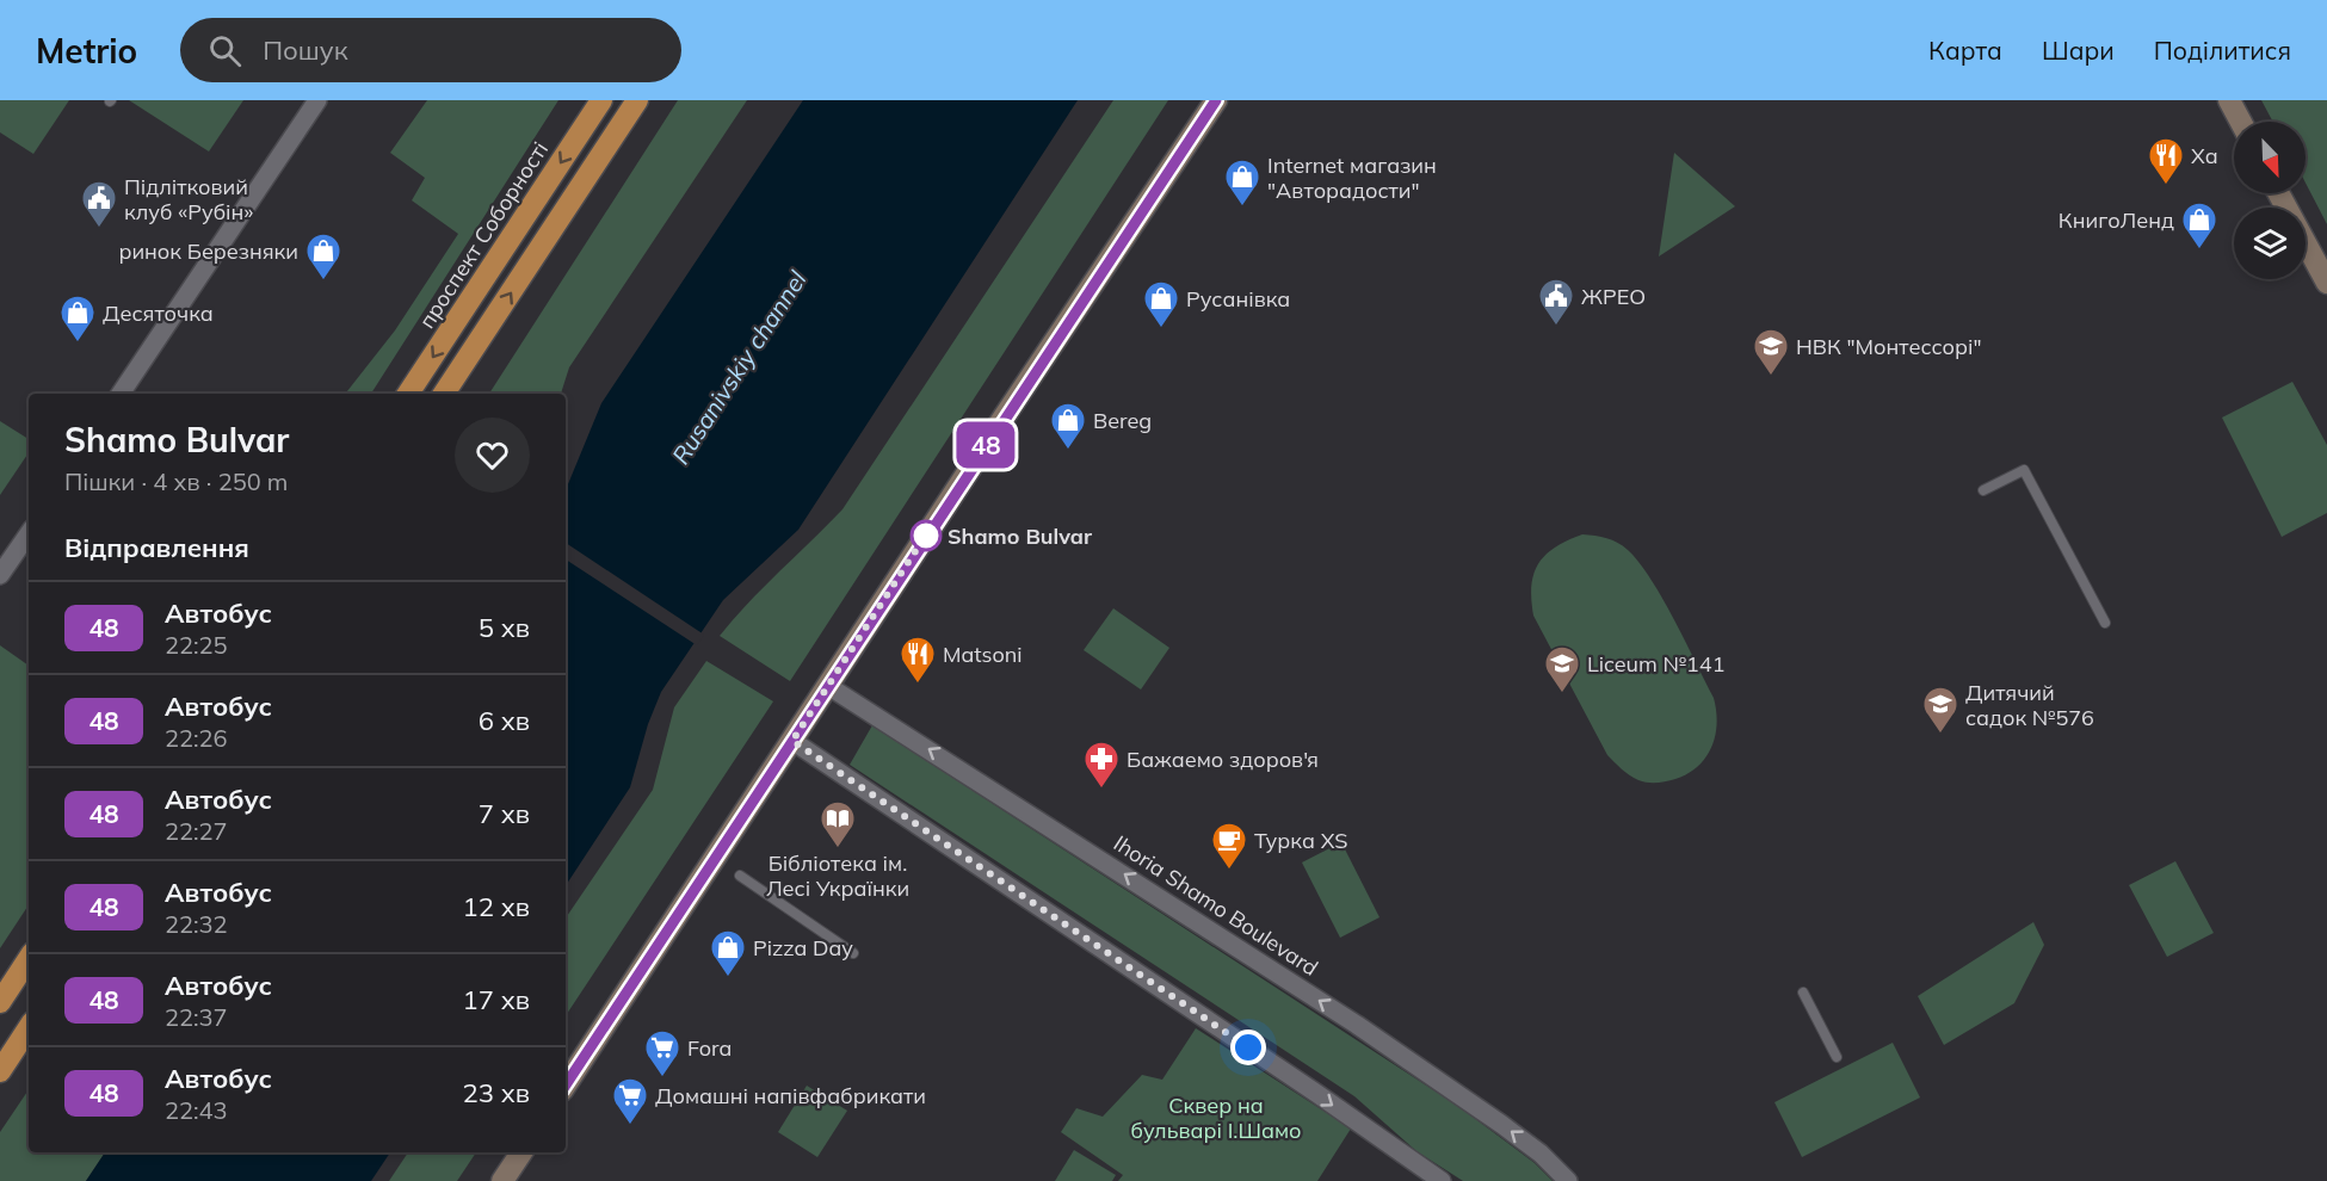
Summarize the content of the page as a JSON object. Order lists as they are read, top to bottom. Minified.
{"streets":{"highway":["проспект Соборності"],"street":["Ihoria Shamo Boulevard"]},"water":["Rusanivskiy channel"],"parks":["Сквер на бульварі І.Шамо"],"places":{"restaurant":["Ха","Matsoni"],"shop":["Internet магазин \"Авторадости\"","КнигоЛенд","ринок Березняки","Русанівка","Десяточка","Bereg","Pizza Day"],"public building":["Підлітковий клуб «Рубін»","ЖРЕО"],"school or university":["НВК \"Монтессорі\"","Liceum №141","Дитячий садок №576"],"other":["Shamo Bulvar"],"pharmacy":["Бажаемо здоров'я"],"library":["Бібліотека ім. Лесі Українки"],"cafe":["Турка XS"],"supermarket":["Fora","Домашні напівфабрикати"]},"lines":["bus line 48"],"north":"bottom right","page":{"header":"Metrio","search":"Пошук","nav":["Карта","Шари","Поділитися"],"on_map":"48","heading":[["Shamo Bulvar","Пішки · 4 хв · 250 m"],"Відправлення"],"list":[{"mark":"48","name":"Автобус","note":"22:25","value":"5 хв"},{"mark":"48","name":"Автобус","note":"22:26","value":"6 хв"},{"mark":"48","name":"Автобус","note":"22:27","value":"7 хв"},{"mark":"48","name":"Автобус","note":"22:32","value":"12 хв"},{"mark":"48","name":"Автобус","note":"22:37","value":"17 хв"},{"mark":"48","name":"Автобус","note":"22:43","value":"23 хв"}]}}
